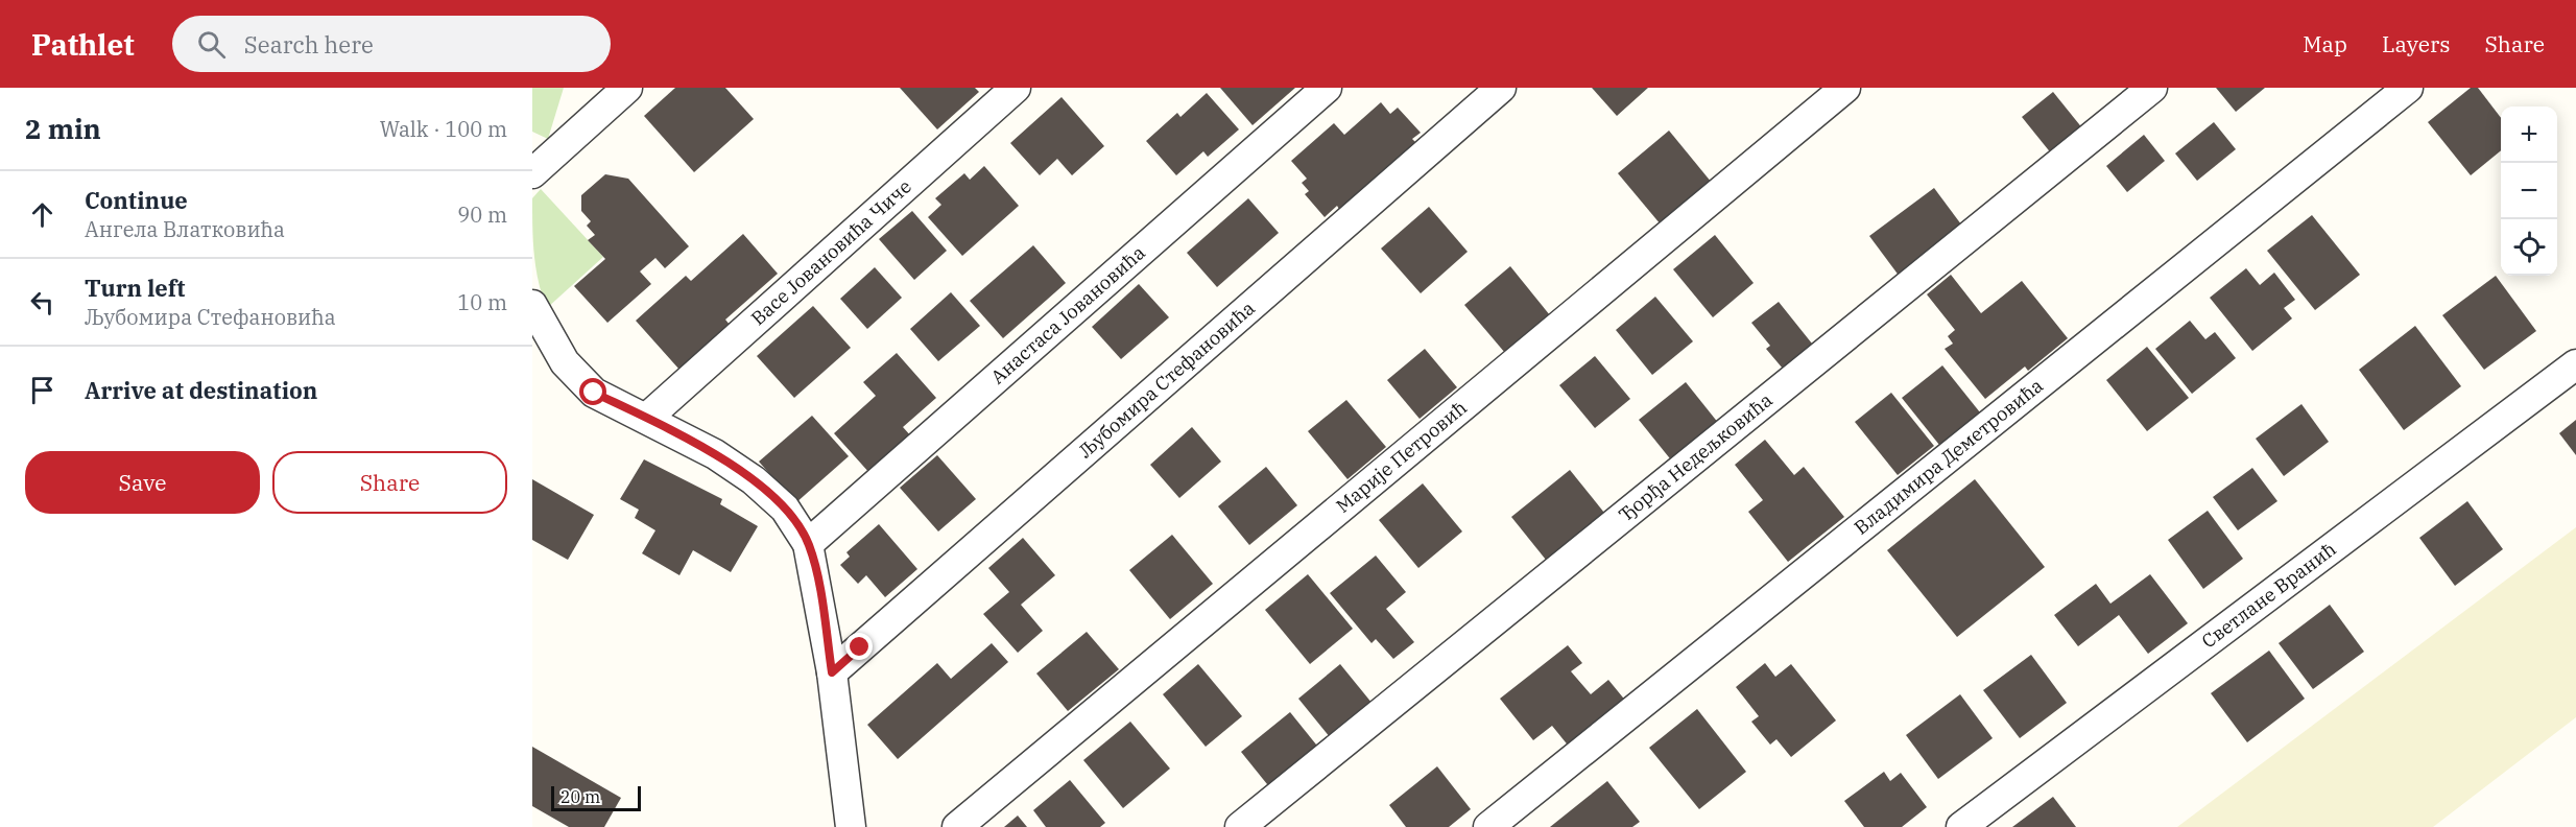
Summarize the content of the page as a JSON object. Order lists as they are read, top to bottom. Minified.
{"streets":{"street":["Васе Јовановића Чиче","Анастаса Јовановића","Љубомира Стефановића","Марије Петровић","Ђорђа Недељковића","Владимира Деметровића","Светлане Вранић"]},"scale_bar":"20 m","page":{"header":"Pathlet","search":"Search here","nav":["Map","Layers","Share"],"heading":["2 min","Walk · 100 m"],"map_buttons":["+","−"],"list":[["Continue","Ангела Влатковића","90 m"],["Turn left","Љубомира Стефановића","10 m"],"Arrive at destination"],"buttons":["Save","Share"],"scale":"20 m"}}
